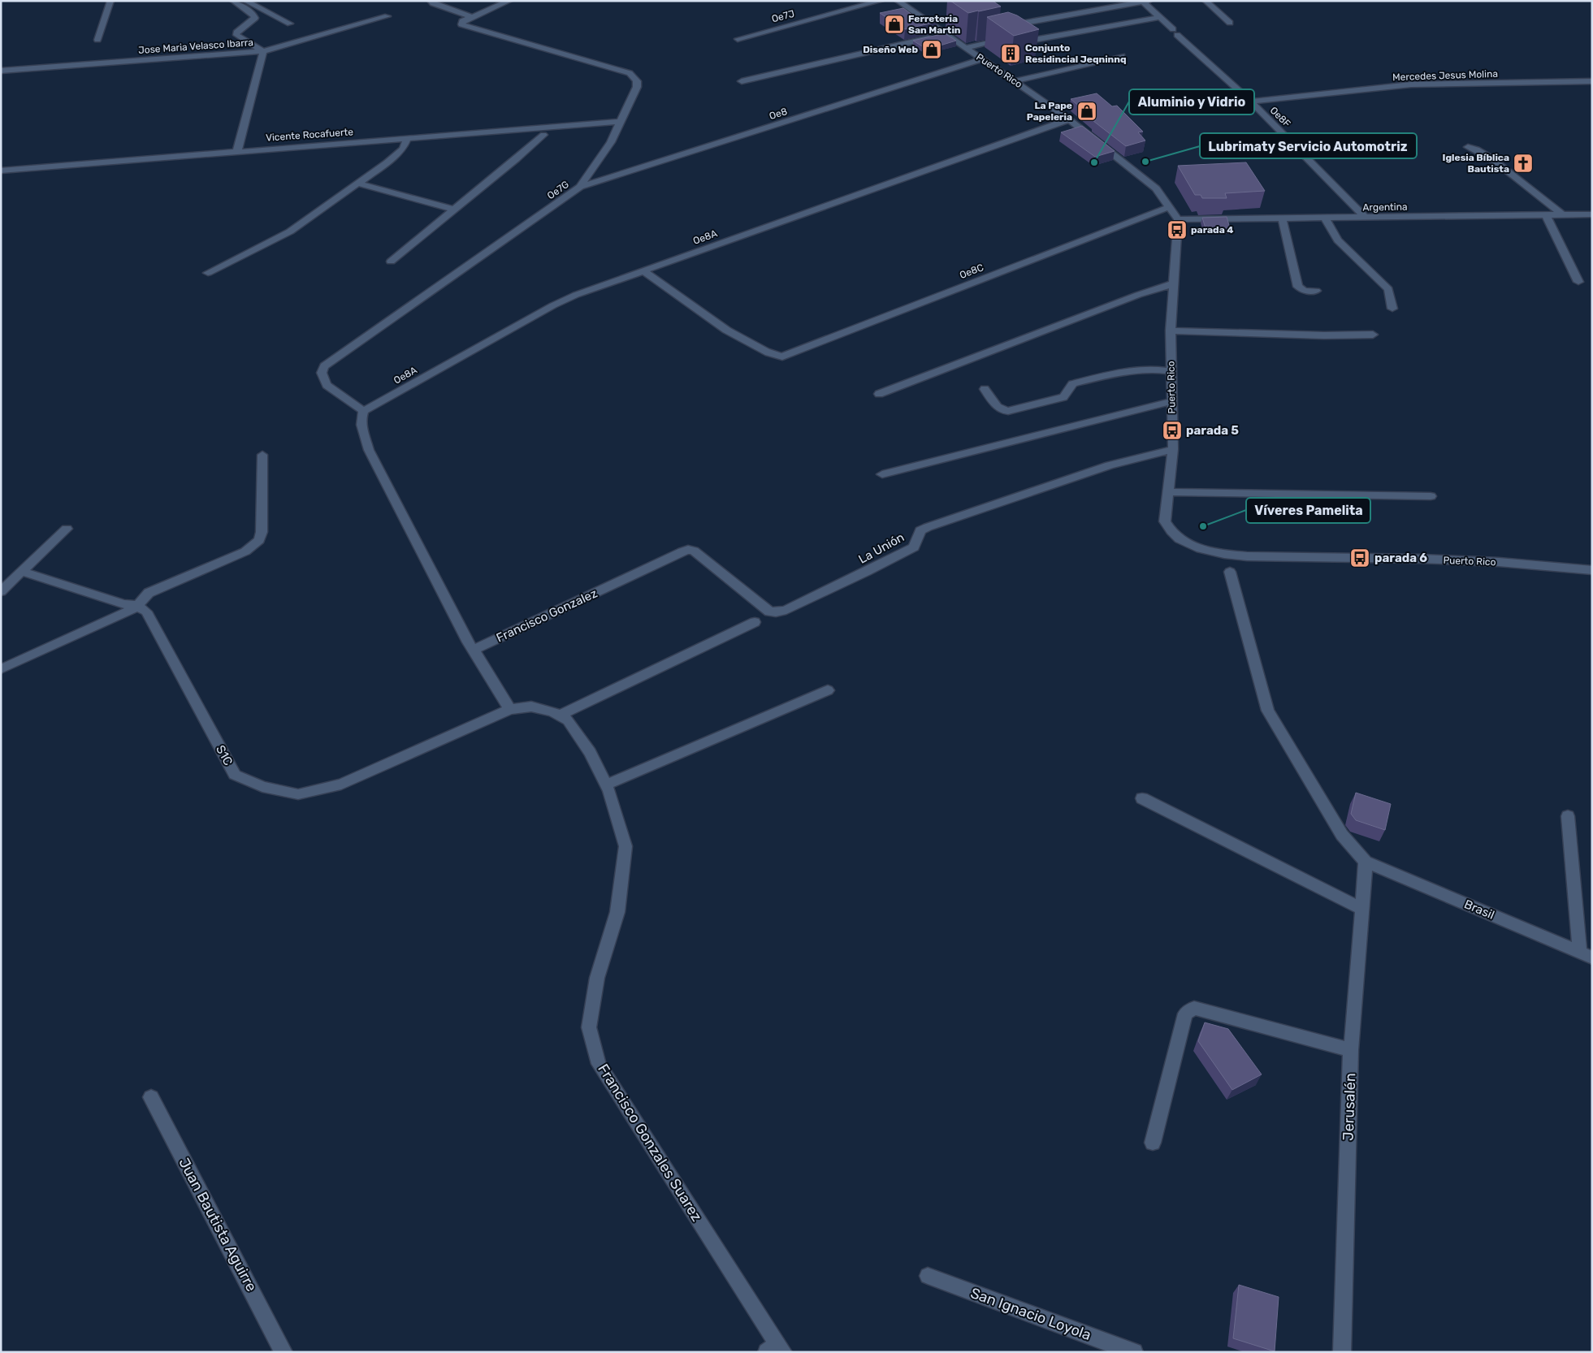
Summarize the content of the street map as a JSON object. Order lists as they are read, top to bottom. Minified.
{"streets":{"street":["Oe7J","Jose Maria Velasco Ibarra","Puerto Rico","Mercedes Jesus Molina","Oe8","Oe8F","Vicente Rocafuerte","Oe7G","Argentina","Oe8A","Oe8C","La Unión","Francisco Gonzalez","S1C","Brasil","Jerusalén","Francisco Gonzales Suarez","Juan Bautista Aguirre","San Ignacio Loyola"]},"crossings":[["Puerto Rico","Oe8"],["Puerto Rico","Argentina"],["Puerto Rico","Oe8A"],["Puerto Rico","Oe8C"],["Puerto Rico","La Unión"],["Mercedes Jesus Molina","Oe8F"],["Oe8","Oe7G"],["Oe8F","Argentina"],["Vicente Rocafuerte","Oe7G"],["Oe7G","Oe8A"],["Oe8A","Oe8C"],["La Unión","Francisco Gonzalez"],["S1C","Francisco Gonzales Suarez"],["Brasil","Jerusalén"]],"places":{"shop":["Ferreteria San Martin","Diseño Web","La Pape Papeleria"],"building":["Conjunto Residincial Jeqninnq"],"other":["Lubrimaty Servicio Automotriz","Aluminio y Vidrio","Víveres Pamelita"],"church":["Iglesia Bíblica Bautista"],"bus stop":["parada 4","parada 5","parada 6"]}}
